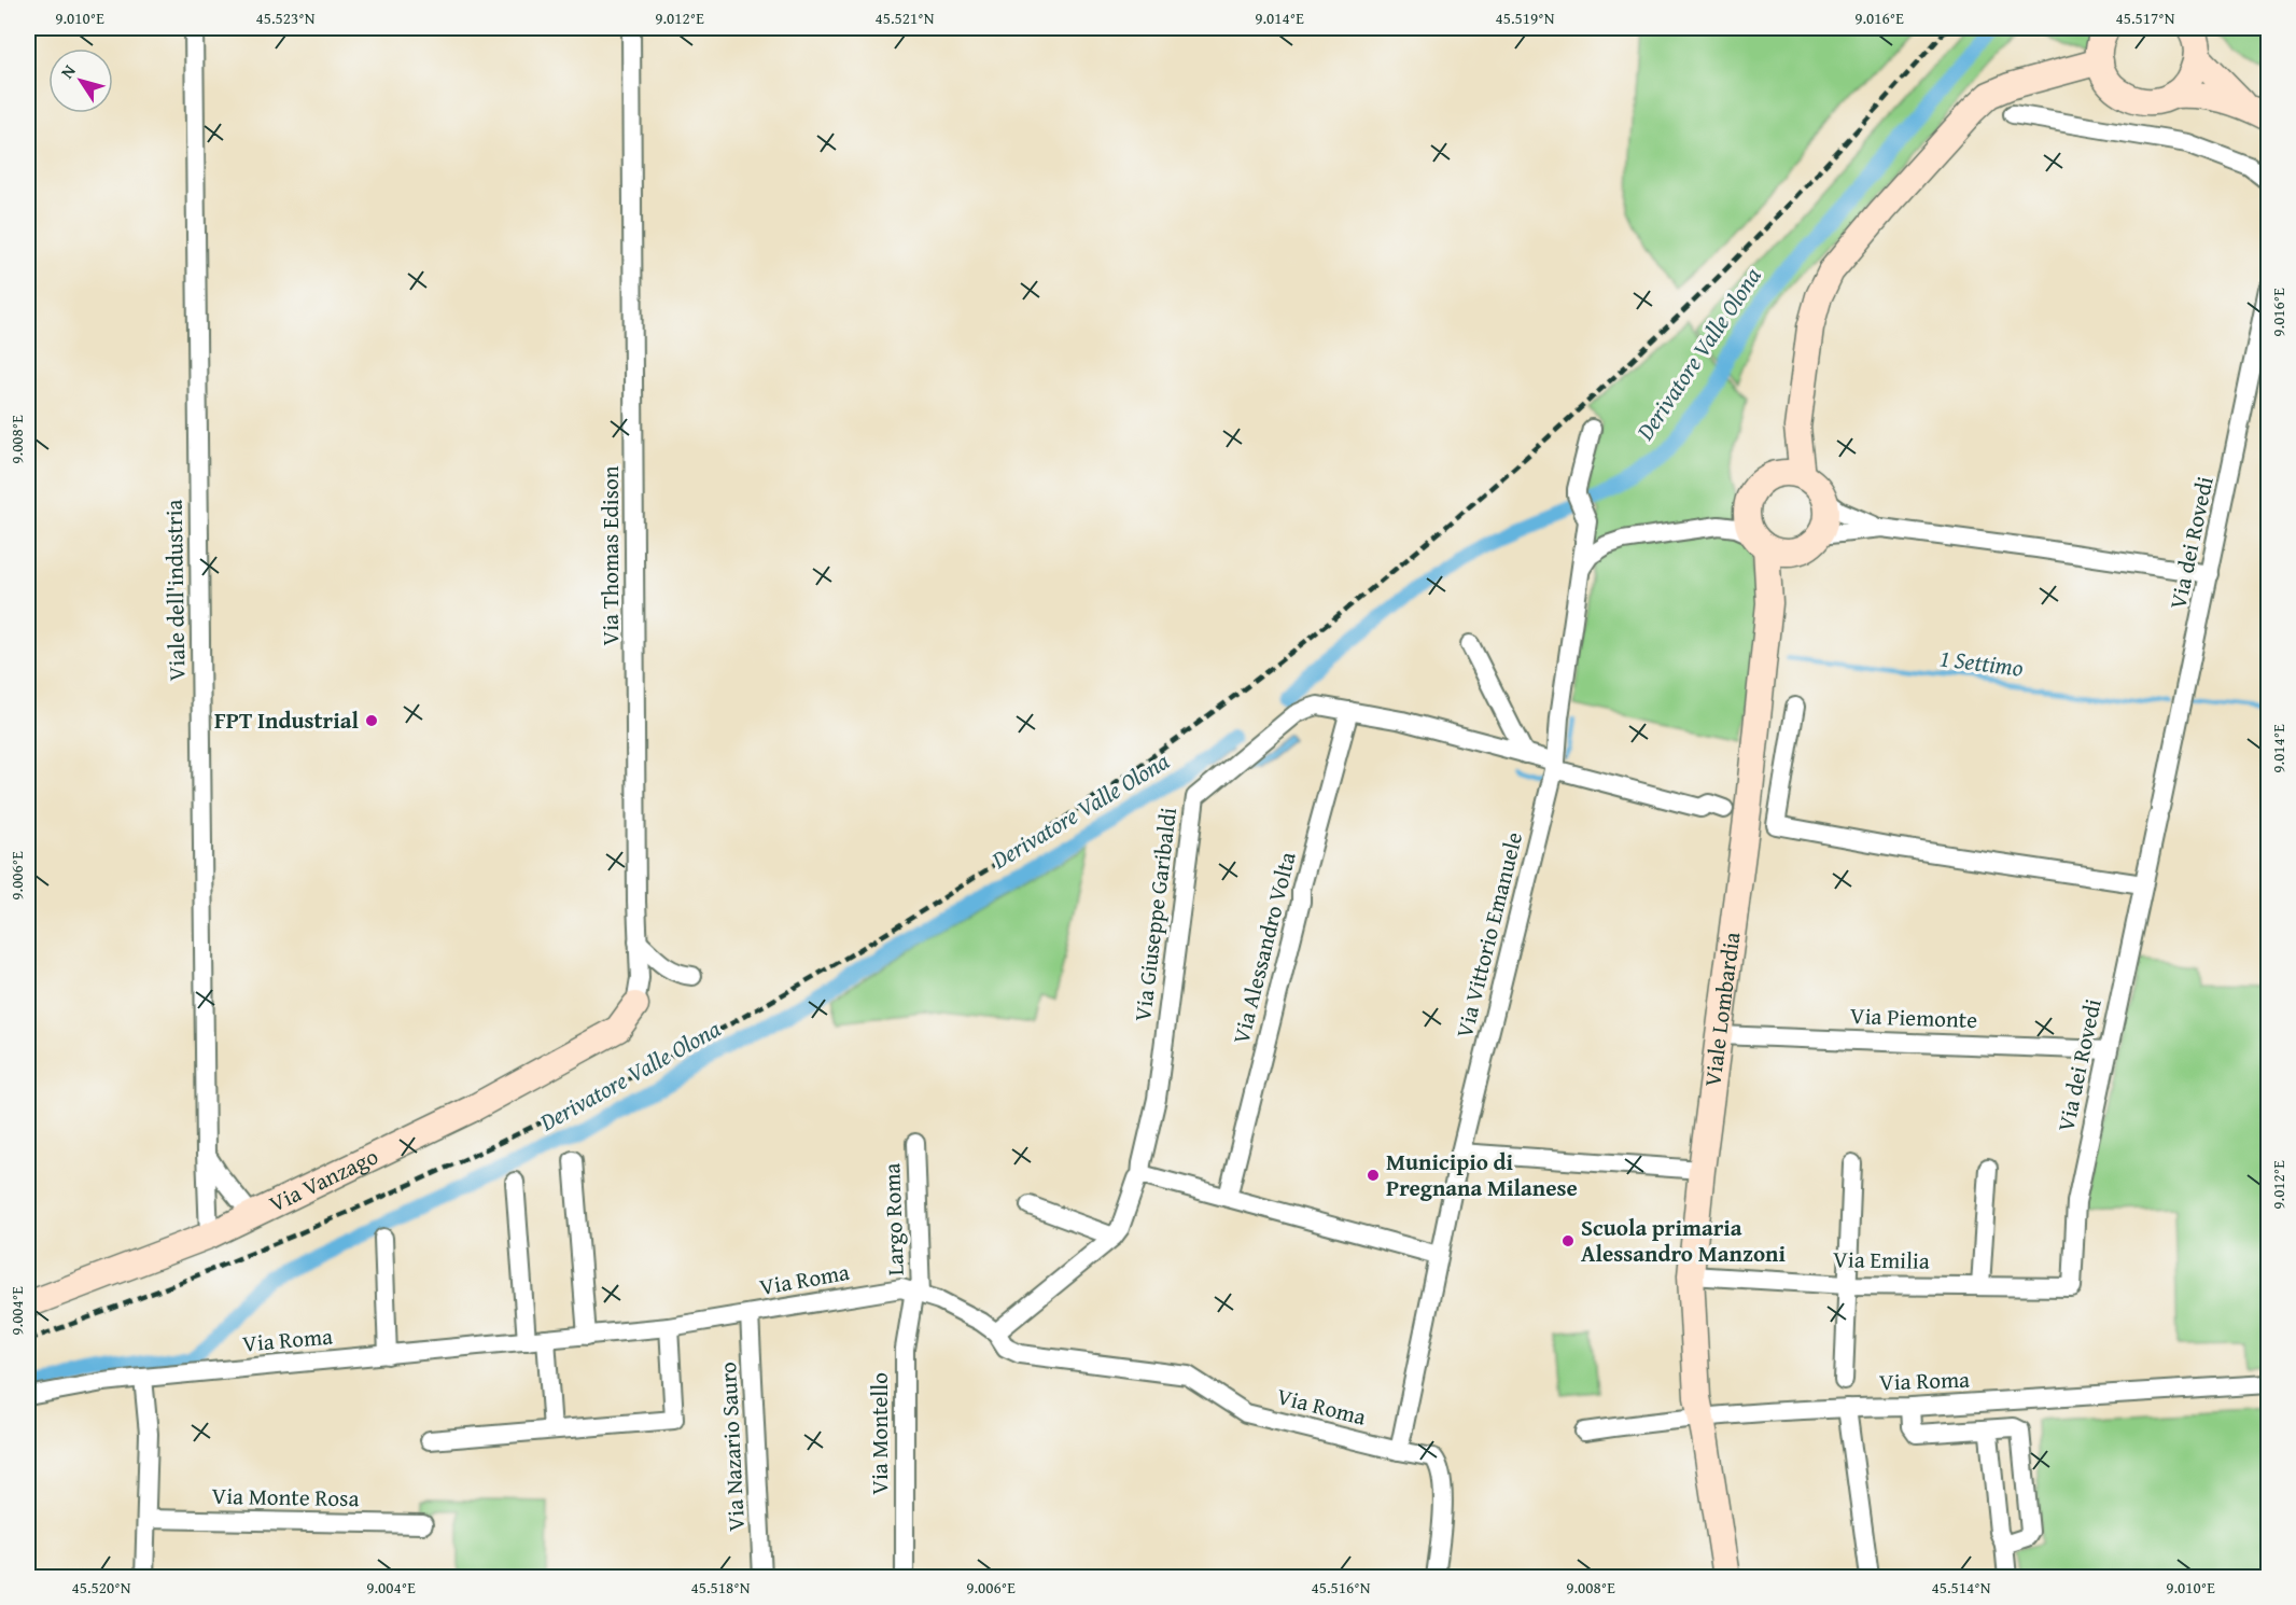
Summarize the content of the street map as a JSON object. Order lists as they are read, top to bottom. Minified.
{"streets":{"street":["Via dei Rovedi","Via Thomas Edison","Viale dell'industria","Via Giuseppe Garibaldi","Via Vittorio Emanuele","Via Alessandro Volta","Viale Lombardia","Via Piemonte","Via Vanzago","Largo Roma","Via Emilia","Via Roma","Via Montello","Via Nazario Sauro","Via Monte Rosa"]},"crossings":[["Via dei Rovedi","Via Piemonte"],["Via dei Rovedi","Via Emilia"],["Via Thomas Edison","Via Vanzago"],["Viale dell'industria","Via Vanzago"],["Via Giuseppe Garibaldi","Via Vittorio Emanuele"],["Via Giuseppe Garibaldi","Via Alessandro Volta"],["Via Giuseppe Garibaldi","Via Roma"],["Via Vittorio Emanuele","Via Roma"],["Viale Lombardia","Via Piemonte"],["Viale Lombardia","Via Emilia"],["Viale Lombardia","Via Roma"],["Largo Roma","Via Roma"],["Largo Roma","Via Montello"],["Via Roma","Via Montello"],["Via Roma","Via Nazario Sauro"]],"water":["Derivatore Valle Olona","1 Settimo"],"places":["FPT Industrial","Municipio di Pregnana Milanese","Scuola primaria Alessandro Manzoni"],"north":"top left","coordinates":["9.010°E","45.523°N","9.012°E","45.521°N","9.014°E","45.519°N","9.016°E","45.517°N","9.008°E","9.006°E","9.004°E","45.520°N","45.518°N","45.516°N","45.514°N"]}
